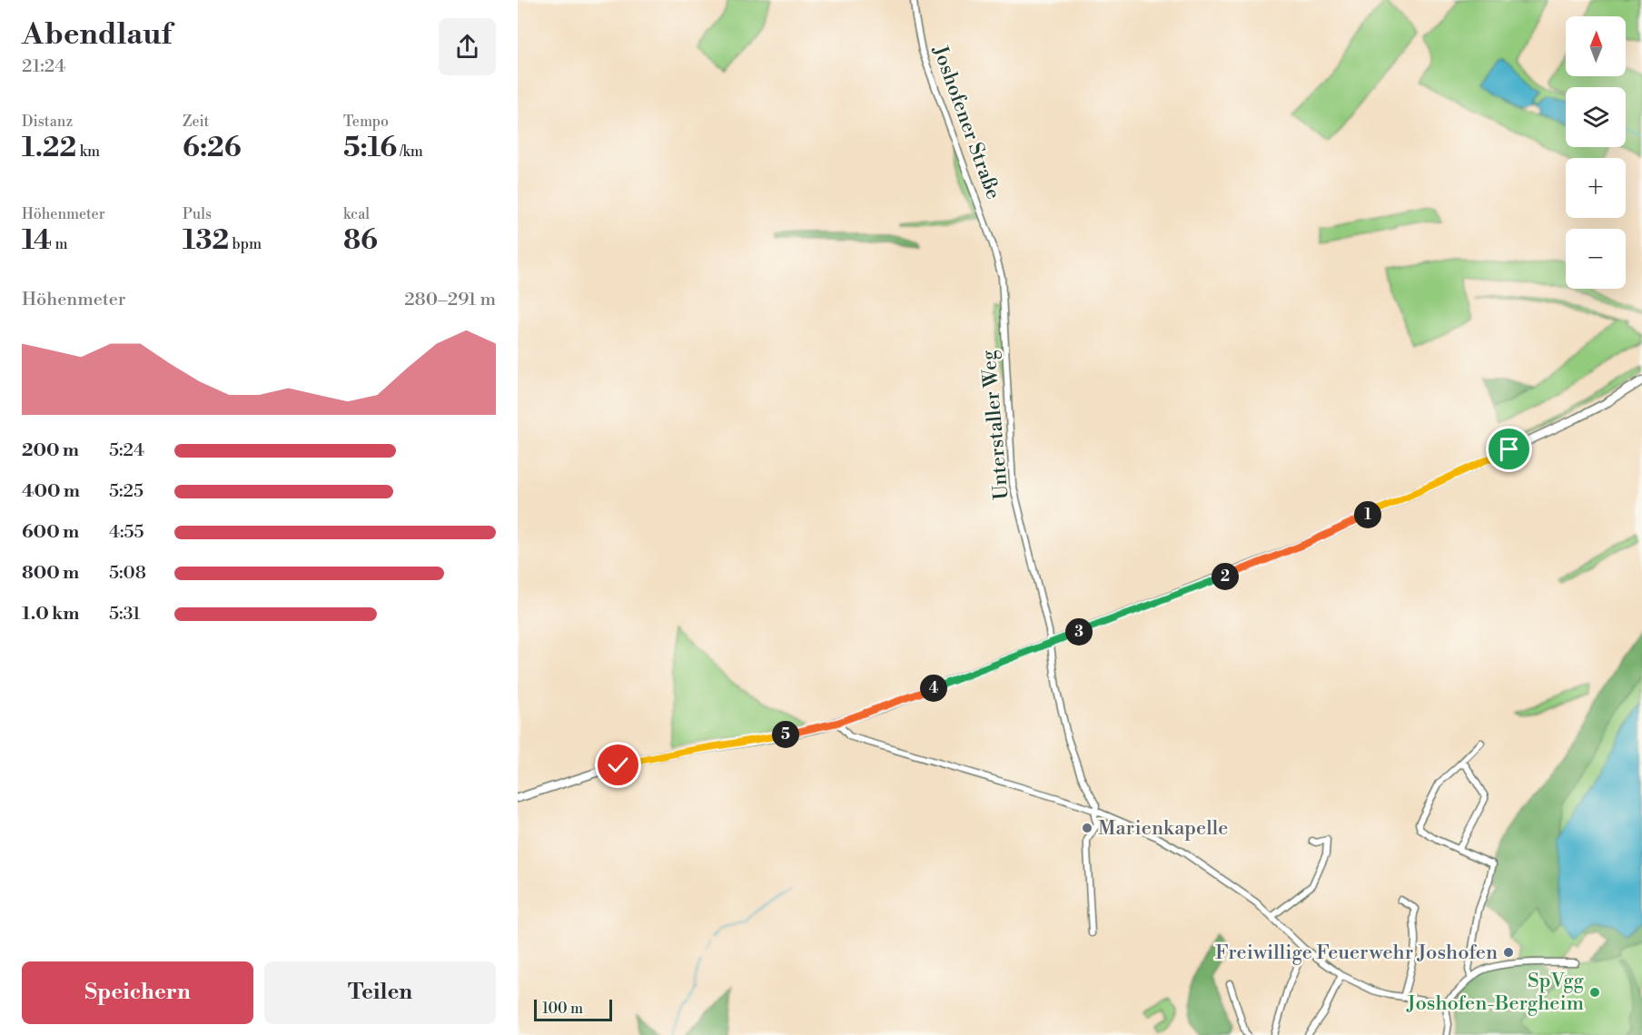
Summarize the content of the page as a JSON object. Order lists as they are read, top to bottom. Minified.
{"streets":{"street":["Joshofener Straße","Unterstaller Weg"]},"crossings":[["Joshofener Straße","Unterstaller Weg"]],"places":["Marienkapelle","Freiwillige Feuerwehr Joshofen","SpVgg Joshofen-Bergheim"],"scale_bar":"100 m","north":"top","page":{"heading":["Abendlauf","21:24"],"map_buttons":["+","−"],"stats":[["Distanz","1.22 km"],["Zeit","6:26"],["Tempo","5:16 /km"],["Höhenmeter","14 m"],["Puls","132 bpm"],["kcal","86"]],"chart":["Höhenmeter","280–291 m"],"list":[{"name":"200 m","note":"5:24"},{"name":"400 m","note":"5:25"},{"name":"600 m","note":"4:55"},{"name":"800 m","note":"5:08"},{"name":"1.0 km","note":"5:31"}],"pins":["1","2","3","4","5"],"buttons":["Speichern","Teilen"],"scale":"100 m"}}
